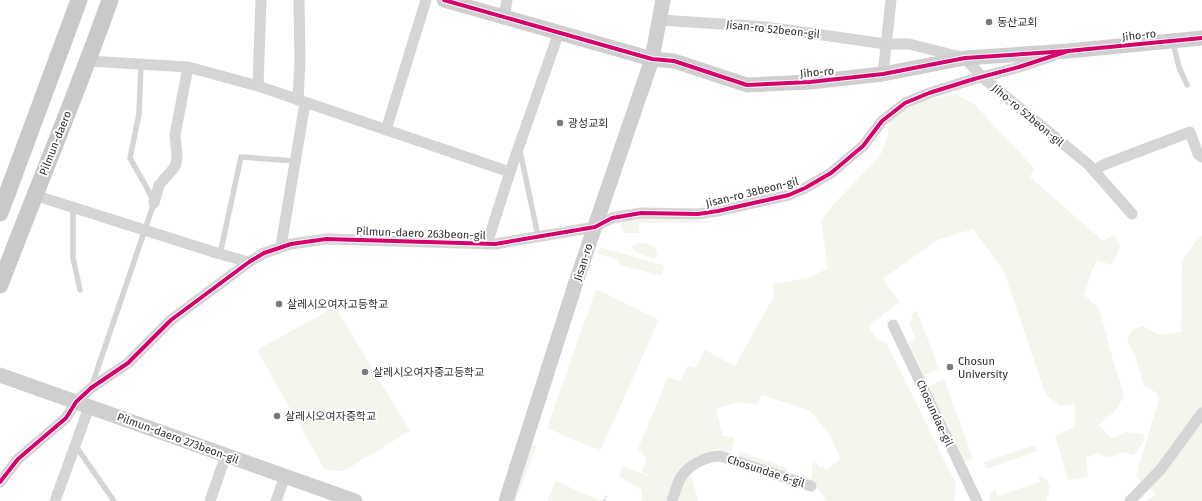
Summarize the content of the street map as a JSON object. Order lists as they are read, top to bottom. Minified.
{"streets":{"main road":["Pilmun-daero"],"street":["Jisan-ro 52beon-gil","Jiho-ro","Jiho-ro 52beon-gil","Jisan-ro 38beon-gil","Pilmun-daero 263beon-gil","Jisan-ro","Chosundae-gil","Pilmun-daero 273beon-gil","Chosundae 6-gil"]},"crossings":[["Jisan-ro 52beon-gil","Jiho-ro"],["Jisan-ro 52beon-gil","Jiho-ro 52beon-gil"],["Jisan-ro 52beon-gil","Jisan-ro"],["Jiho-ro","Jiho-ro 52beon-gil"],["Jiho-ro","Jisan-ro 38beon-gil"],["Jiho-ro","Pilmun-daero 263beon-gil"],["Jiho-ro","Jisan-ro"],["Jiho-ro 52beon-gil","Jisan-ro 38beon-gil"],["Jisan-ro 38beon-gil","Pilmun-daero 263beon-gil"],["Jisan-ro 38beon-gil","Jisan-ro"],["Pilmun-daero 263beon-gil","Jisan-ro"],["Pilmun-daero 263beon-gil","Pilmun-daero 273beon-gil"]],"places":["동산교회","광성교회","살레시오여자고등학교","Chosun University","살레시오여자중고등학교","살레시오여자중학교"]}
